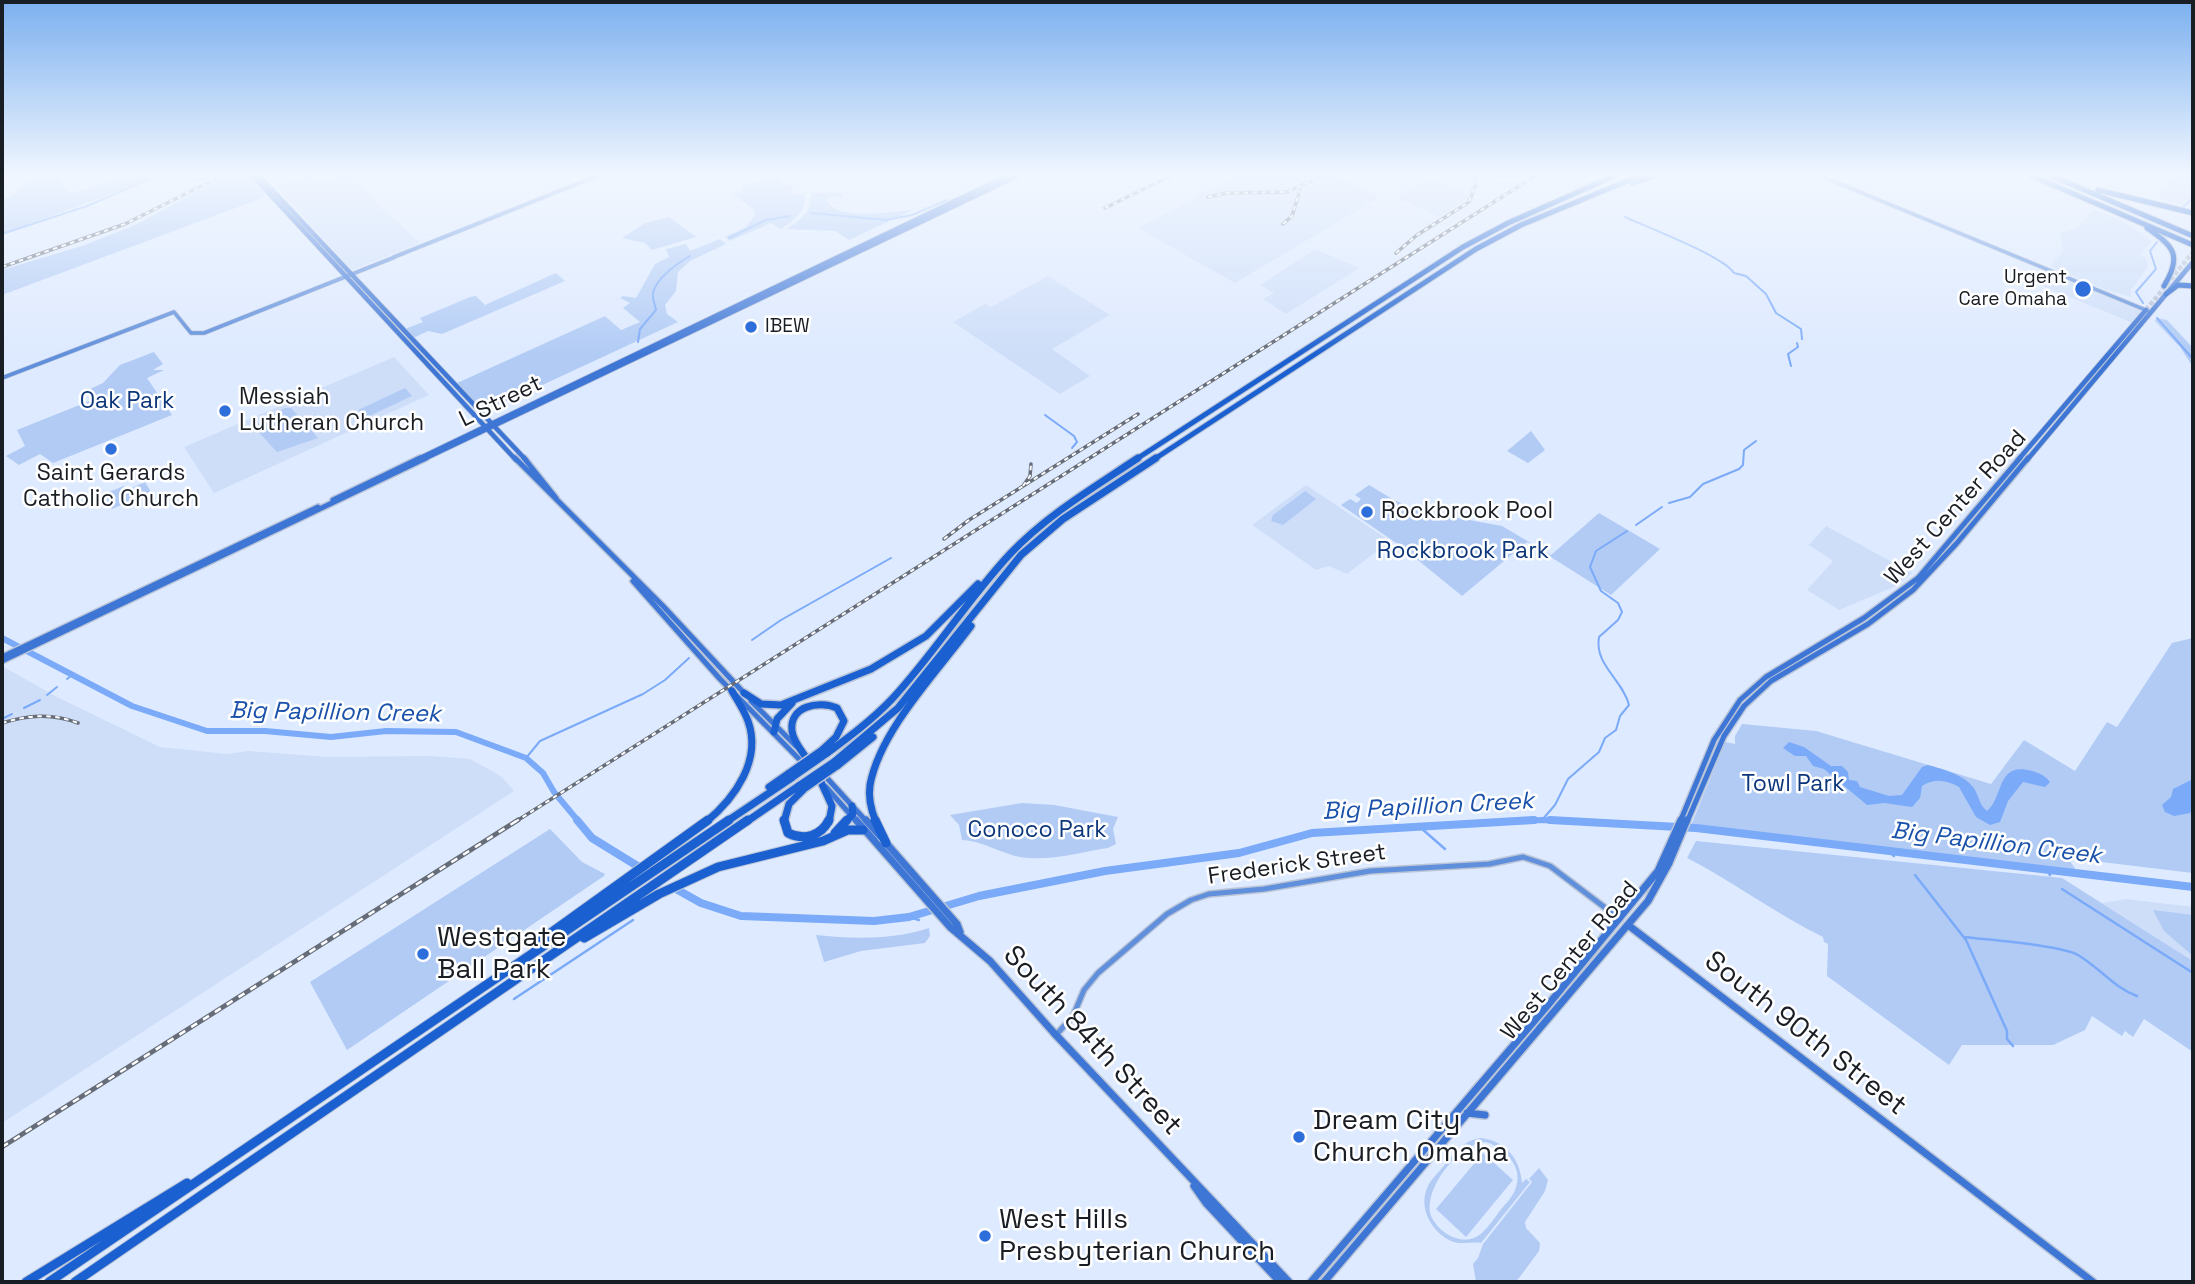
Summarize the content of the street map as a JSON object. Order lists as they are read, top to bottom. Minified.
{"streets":{"main road":["L Street","West Center Road","Frederick Street","South 90th Street","South 84th Street"]},"crossings":[["West Center Road","South 90th Street"],["Frederick Street","South 90th Street"],["Frederick Street","South 84th Street"]],"water":["Big Papillion Creek"],"parks":["Oak Park","Rockbrook Park","Towl Park","Conoco Park"],"places":["Urgent Care Omaha","IBEW","Messiah Lutheran Church","Saint Gerards Catholic Church","Rockbrook Pool","Westgate Ball Park","Dream City Church Omaha","West Hills Presbyterian Church"]}
